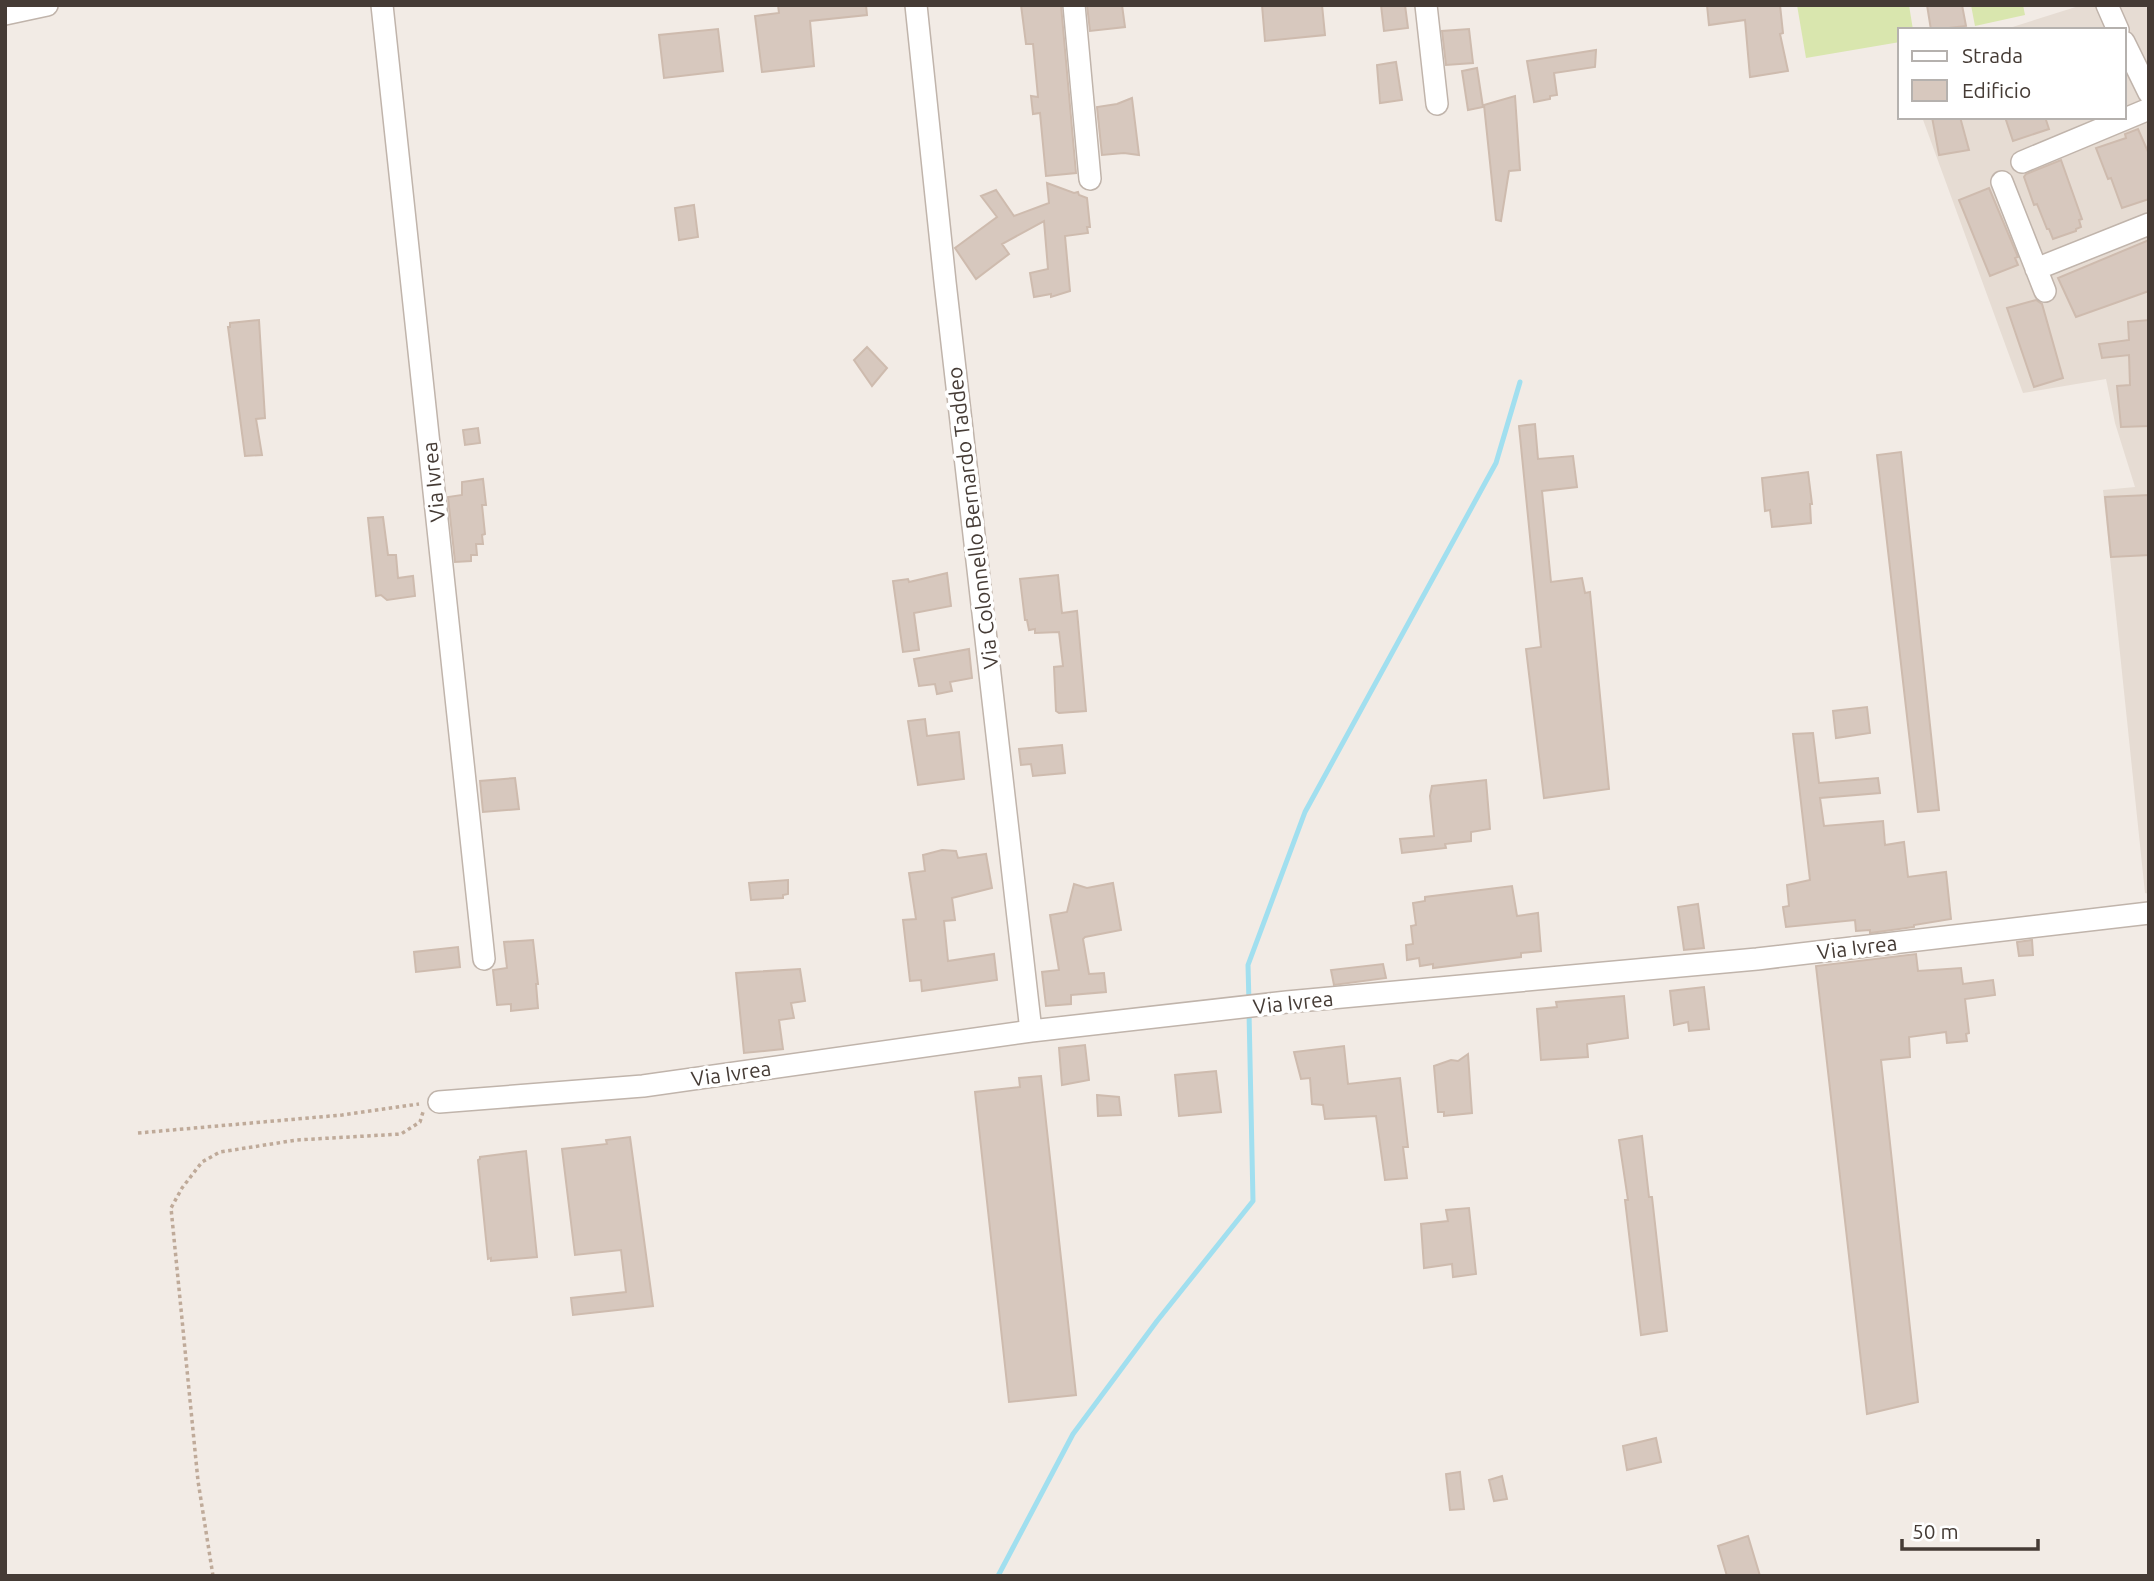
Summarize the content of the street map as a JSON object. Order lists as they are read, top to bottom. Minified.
{"streets":{"street":["Via Ivrea","Via Colonnello Bernardo Taddeo"]},"crossings":[["Via Ivrea","Via Colonnello Bernardo Taddeo"]],"legend":["Strada","Edificio"],"scale_bar":"50 m"}
